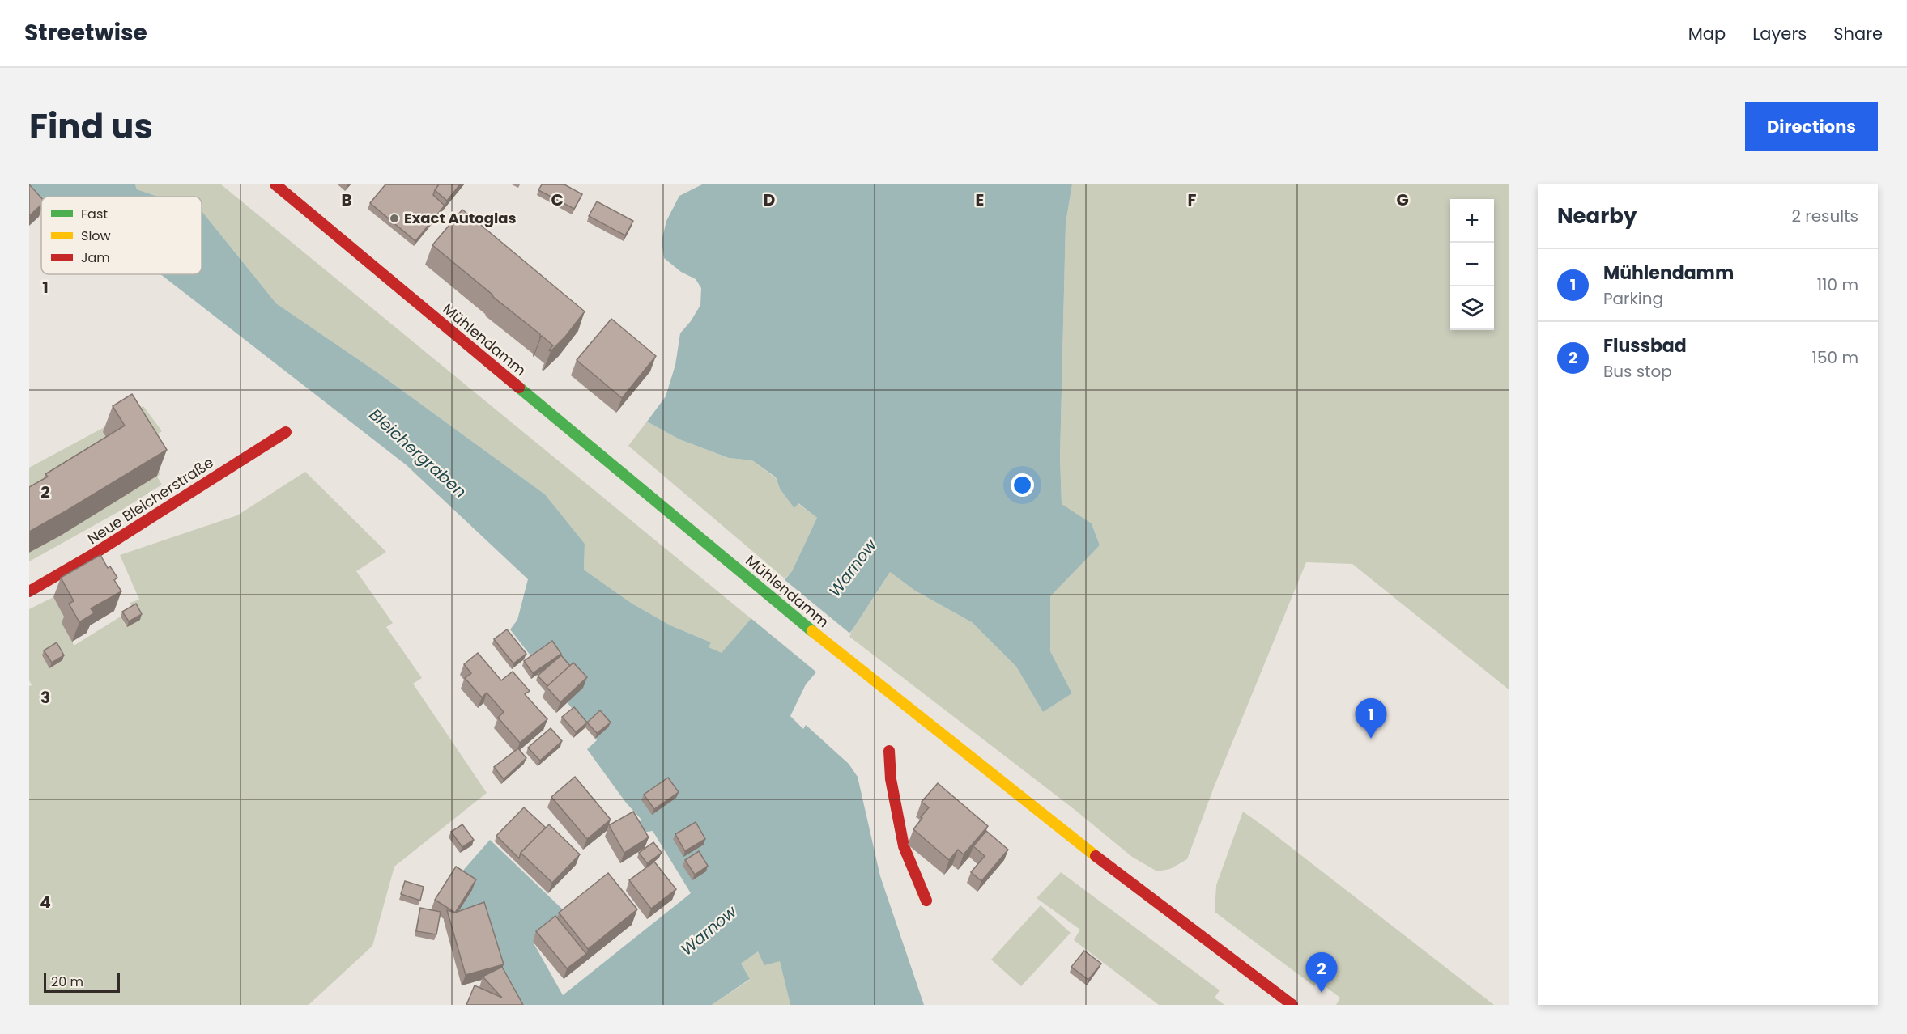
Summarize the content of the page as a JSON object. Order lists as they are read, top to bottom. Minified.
{"streets":{"main road":["Mühlendamm","Neue Bleicherstraße"]},"water":["Bleichergraben","Warnow"],"places":["Exact Autoglas"],"legend":["Fast","Slow","Jam"],"scale_bar":"20 m","page":{"header":"Streetwise","nav":["Map","Layers","Share"],"title":"Find us","buttons":"Directions","heading":["Nearby","2 results"],"map_buttons":["+","−"],"list":[{"mark":"1","name":"Mühlendamm","note":"Parking","value":"110 m"},{"mark":"2","name":"Flussbad","note":"Bus stop","value":"150 m"}],"pins":["1","2"],"scale":"20 m"},"grid":{"columns":["B","C","D","E","F","G"],"rows":["1","2","3","4"]}}
